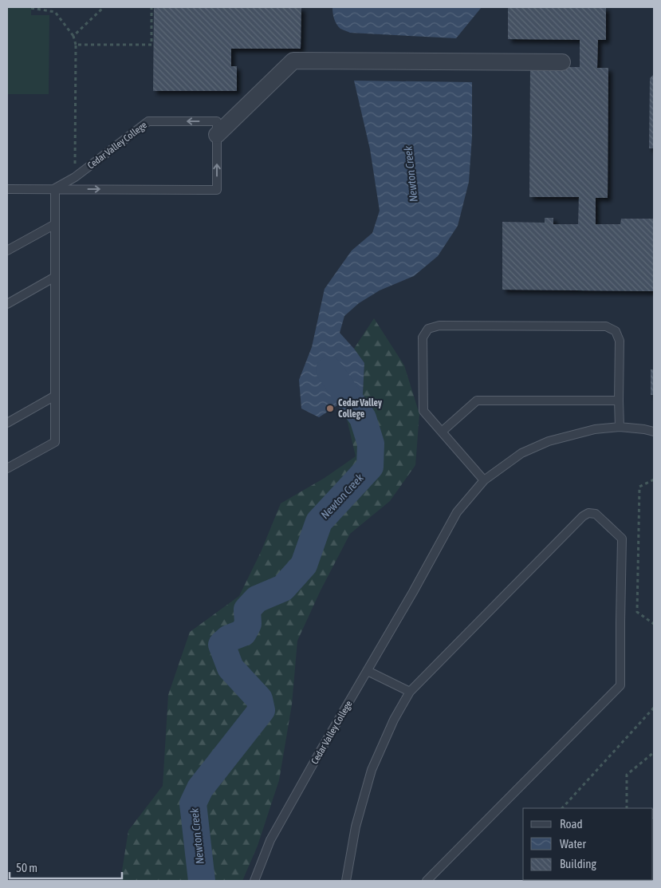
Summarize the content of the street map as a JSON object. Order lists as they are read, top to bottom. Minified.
{"streets":{"lane":["Cedar Valley College"]},"water":["Newton Creek"],"places":["Cedar Valley College"],"legend":["Road","Water","Building"],"scale_bar":"50 m"}
